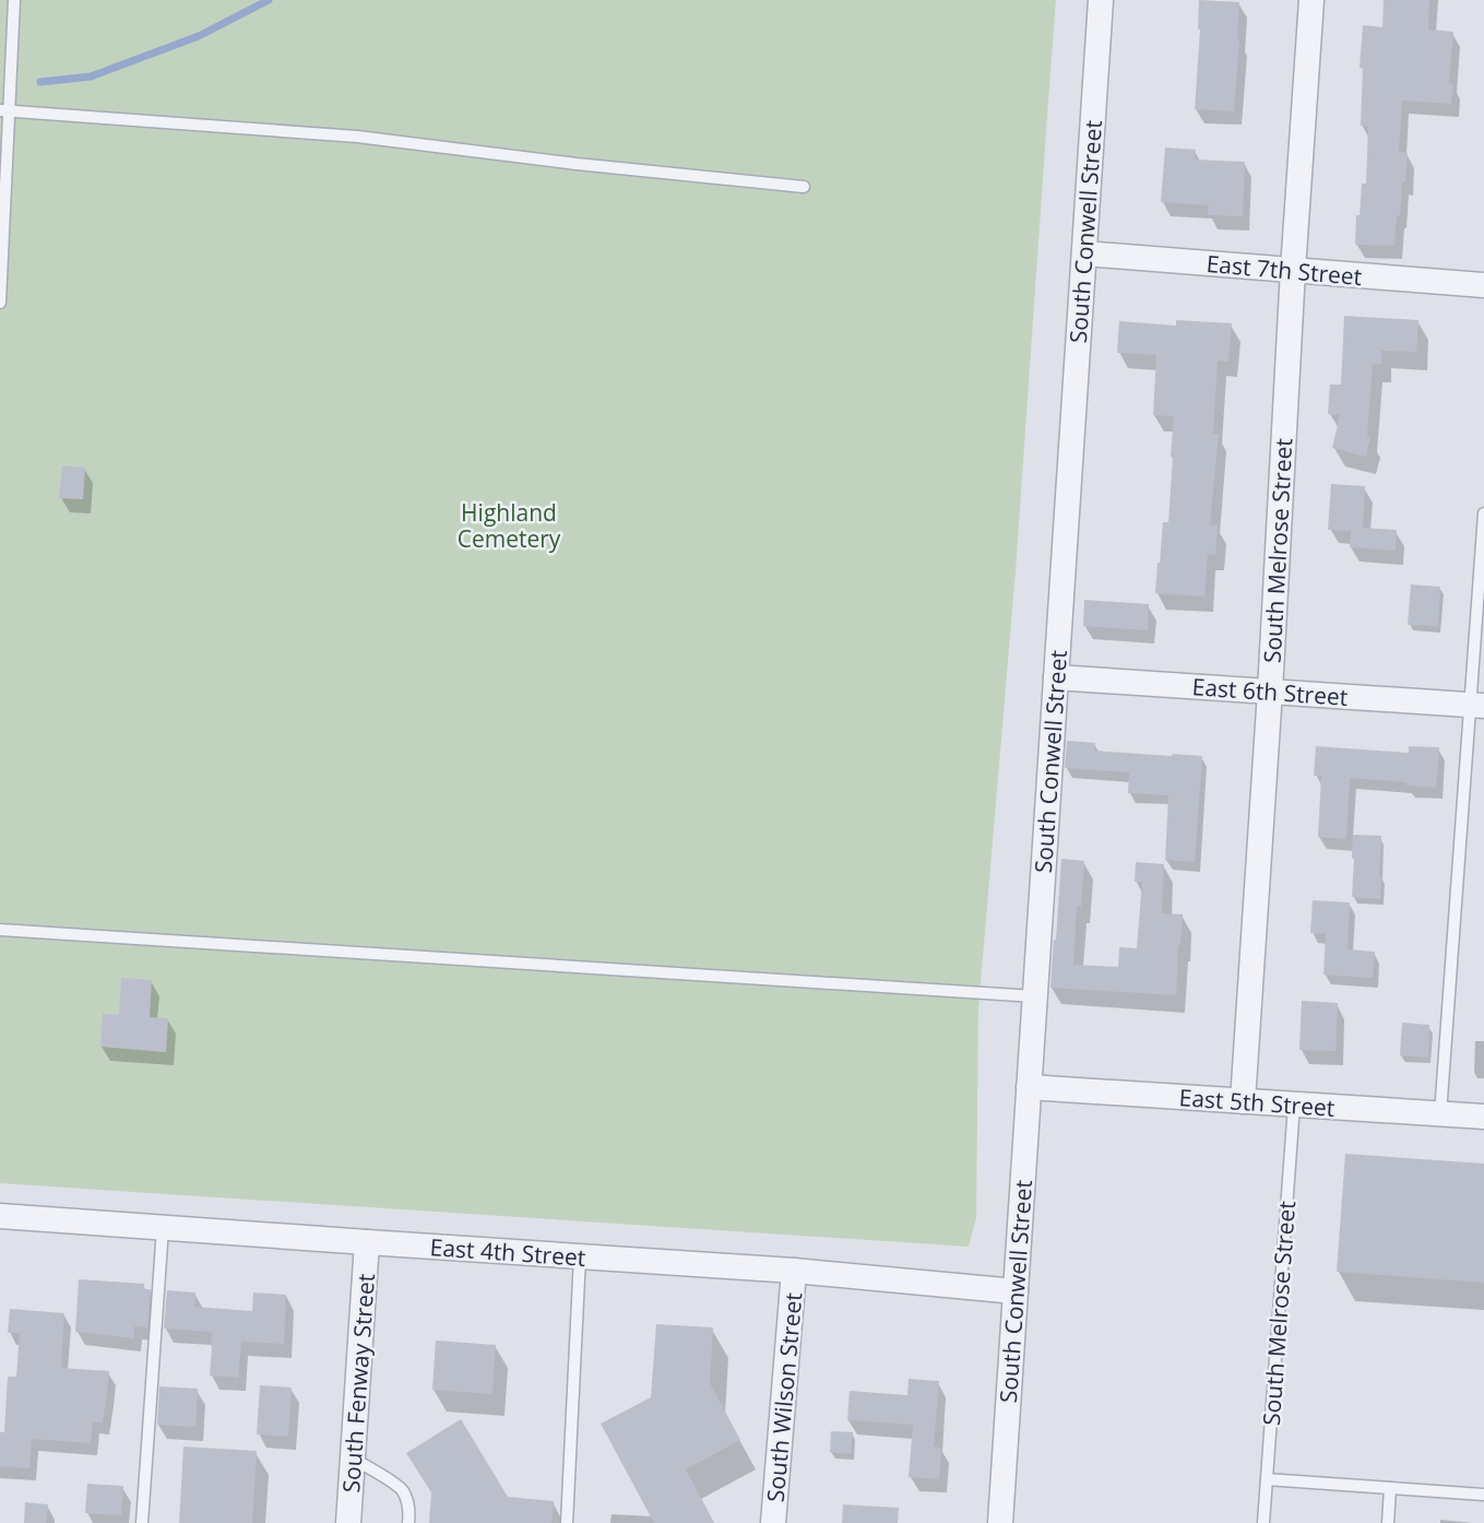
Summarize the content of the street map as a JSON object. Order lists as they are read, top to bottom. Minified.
{"streets":{"street":["South Conwell Street","East 7th Street","South Melrose Street","East 6th Street","East 5th Street","East 4th Street","South Fenway Street","South Wilson Street"]},"crossings":[["South Conwell Street","East 7th Street"],["South Conwell Street","East 6th Street"],["South Conwell Street","East 5th Street"],["South Conwell Street","East 4th Street"],["East 7th Street","South Melrose Street"],["South Melrose Street","East 6th Street"],["South Melrose Street","East 5th Street"],["East 4th Street","South Fenway Street"],["East 4th Street","South Wilson Street"]],"parks":["Highland Cemetery"]}
